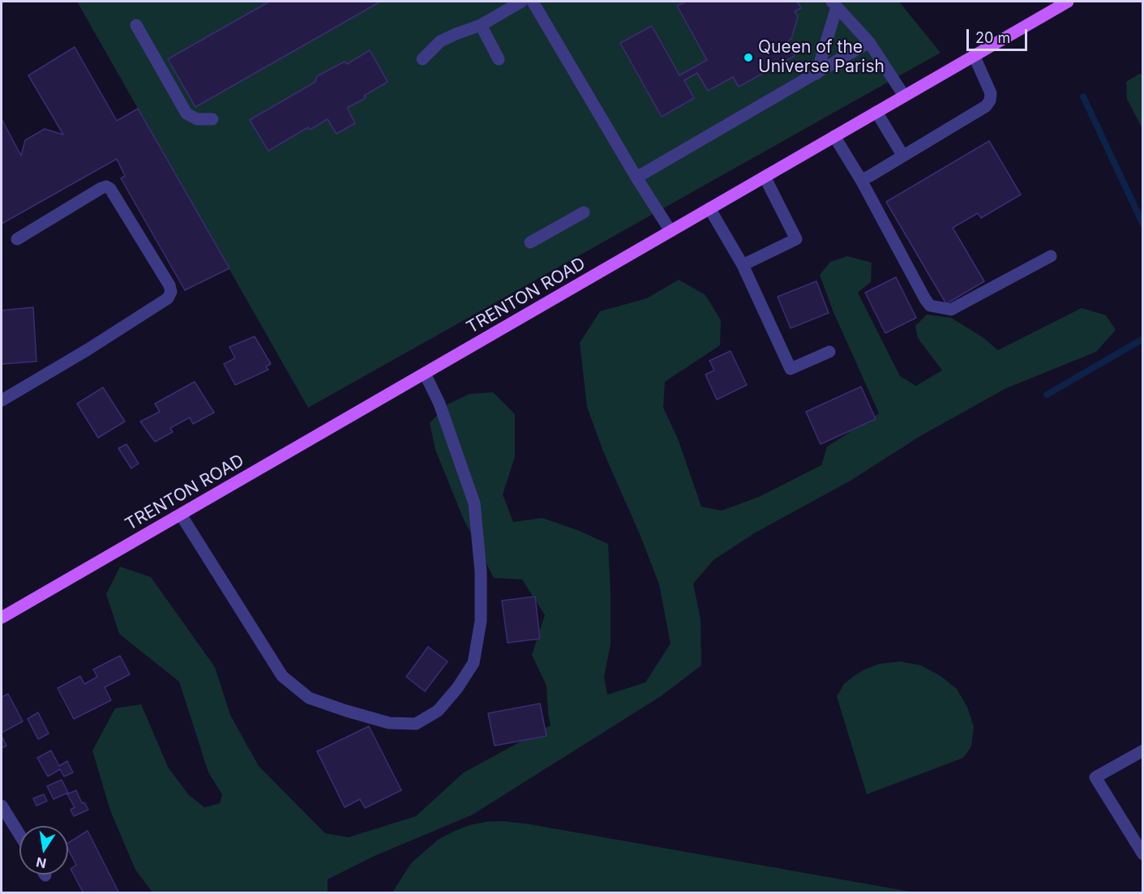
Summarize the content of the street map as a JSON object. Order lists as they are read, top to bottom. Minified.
{"streets":{"main road":["TRENTON ROAD"]},"places":["Queen of the Universe Parish"],"scale_bar":"20 m","north":"bottom"}
